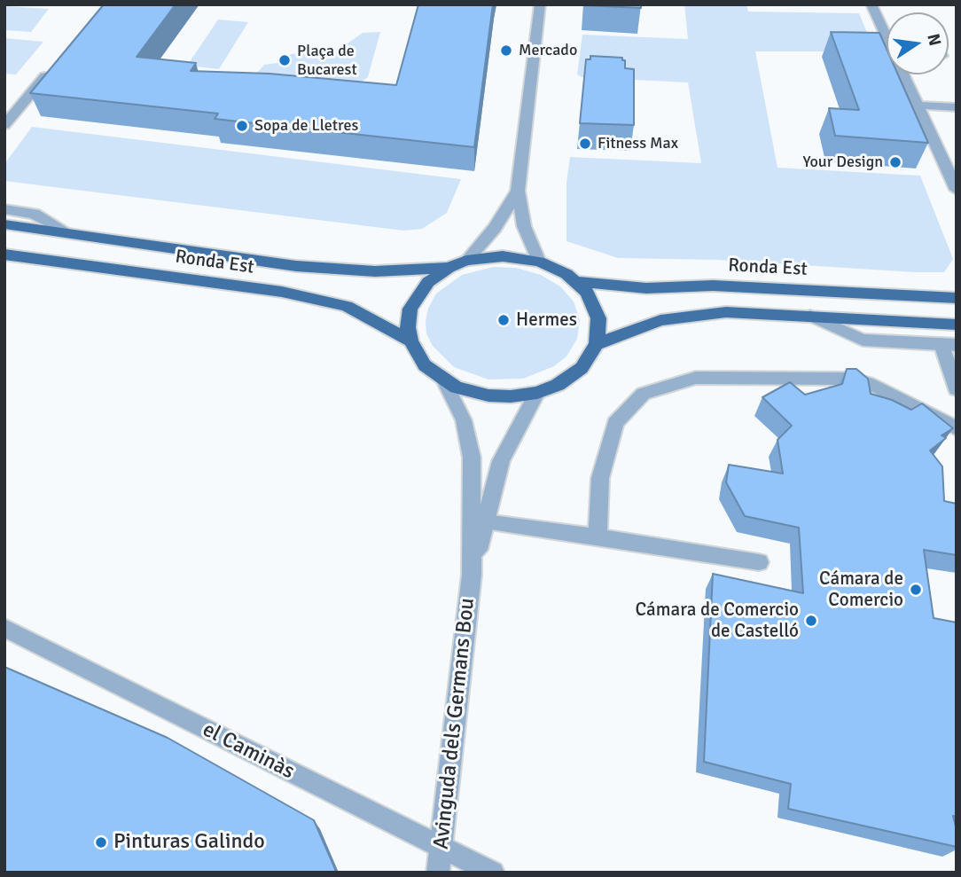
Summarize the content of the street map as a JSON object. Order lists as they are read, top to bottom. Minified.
{"streets":{"main road":["Ronda Est"],"street":["Avinguda dels Germans Bou","el Caminàs"]},"crossings":[["Ronda Est","Avinguda dels Germans Bou"],["Avinguda dels Germans Bou","el Caminàs"]],"places":["Mercado","Plaça de Bucarest","Sopa de Lletres","Fitness Max","Your Design","Hermes","Cámara de Comercio","Cámara de Comercio de Castelló","Pinturas Galindo"],"north":"right"}
